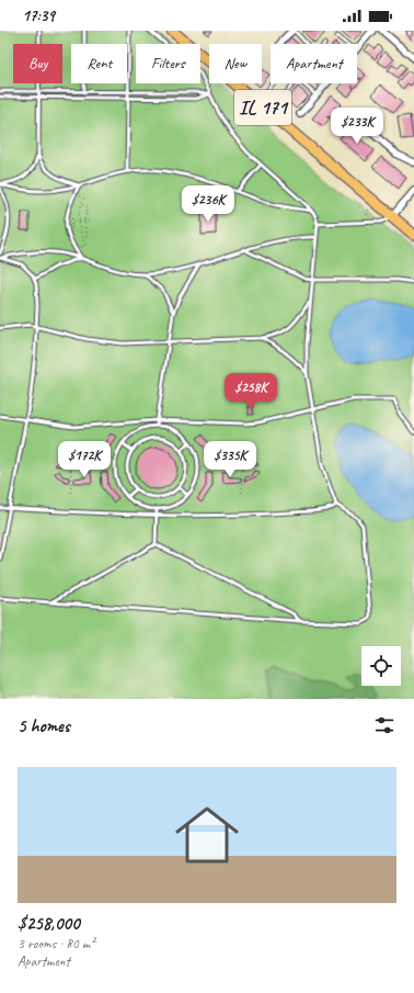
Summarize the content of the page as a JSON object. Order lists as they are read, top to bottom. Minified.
{"streets":{"main road":["IL 171"]},"page":{"status":"17:39","chip":["Buy","Rent","Filters","New","Apartment"],"price":["$233K","$236K","$258K","$172K","$335K"],"heading":"5 homes","list":[{"name":"$258,000","note":"3 rooms · 80 m² · Apartment"}]}}
